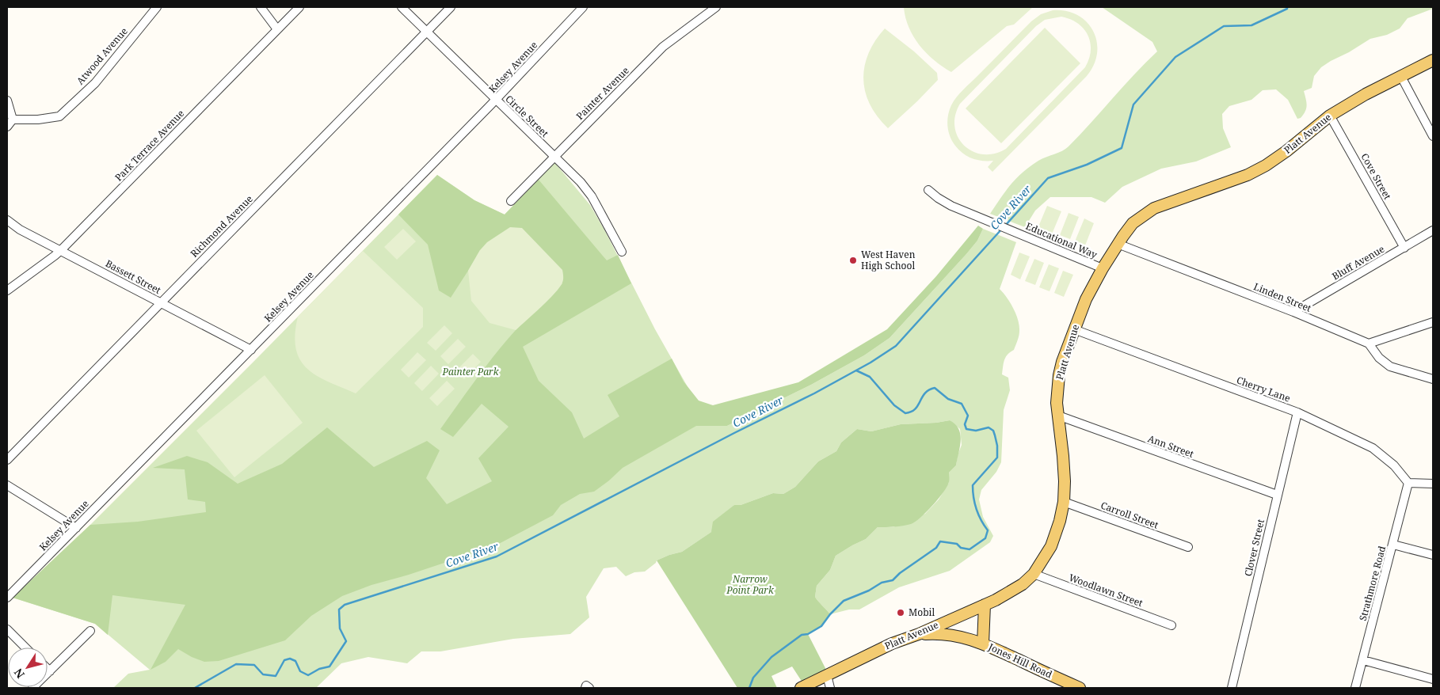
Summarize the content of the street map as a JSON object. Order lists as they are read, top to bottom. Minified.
{"streets":{"main road":["Platt Avenue","Jones Hill Road"],"street":["Atwood Avenue","Kelsey Avenue","Painter Avenue","Circle Street","Park Terrace Avenue","Cove Street","Richmond Avenue","Educational Way","Bluff Avenue","Bassett Street","Linden Street","Cherry Lane","Ann Street","Carroll Street","Clover Street","Strathmore Road","Woodlawn Street"]},"crossings":[["Kelsey Avenue","Circle Street"],["Kelsey Avenue","Bassett Street"],["Painter Avenue","Circle Street"],["Circle Street","Richmond Avenue"],["Platt Avenue","Cove Street"],["Platt Avenue","Educational Way"],["Platt Avenue","Linden Street"],["Platt Avenue","Cherry Lane"],["Platt Avenue","Ann Street"],["Platt Avenue","Carroll Street"],["Platt Avenue","Woodlawn Street"],["Platt Avenue","Jones Hill Road"],["Park Terrace Avenue","Bassett Street"],["Cove Street","Bluff Avenue"],["Richmond Avenue","Bassett Street"],["Bluff Avenue","Linden Street"],["Cherry Lane","Clover Street"],["Cherry Lane","Strathmore Road"],["Ann Street","Clover Street"]],"water":["Cove River"],"parks":["Painter Park","Narrow Point Park"],"places":["West Haven High School","Mobil"],"north":"bottom left"}
